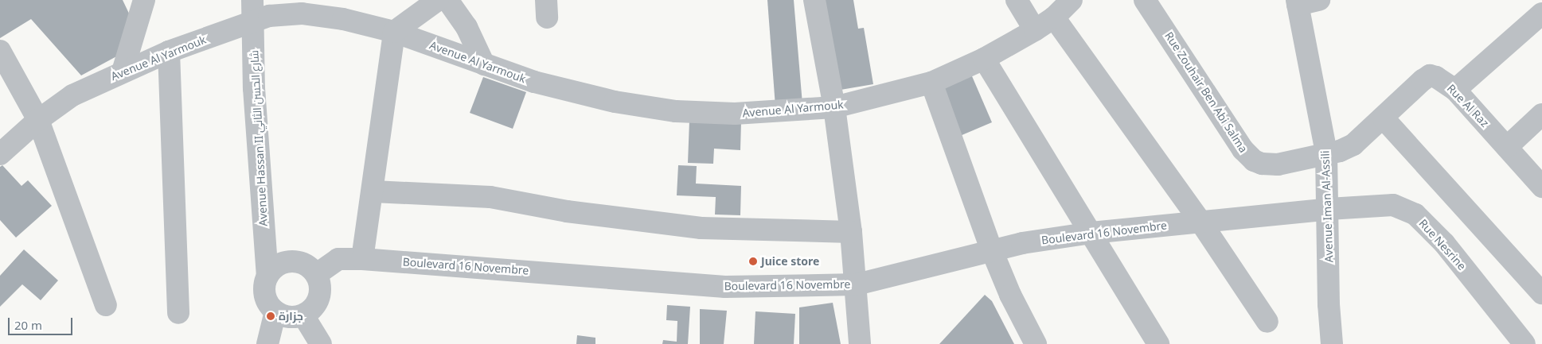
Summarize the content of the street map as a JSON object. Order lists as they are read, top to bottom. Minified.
{"streets":{"street":["Avenue Al Yarmouk","Rue Zouhair Ben Abi Salma","Rue Al Raz","Avenue Hassan II شارع الحسن الثاني","Avenue Iman Al-Assili","Boulevard 16 Novembre","Rue Nesrine"]},"crossings":[["Avenue Al Yarmouk","Avenue Hassan II شارع الحسن الثاني"],["Rue Zouhair Ben Abi Salma","Rue Al Raz"],["Rue Zouhair Ben Abi Salma","Avenue Iman Al-Assili"],["Rue Al Raz","Avenue Iman Al-Assili"],["Avenue Hassan II شارع الحسن الثاني","Boulevard 16 Novembre"],["Avenue Iman Al-Assili","Boulevard 16 Novembre"],["Avenue Iman Al-Assili","Rue Nesrine"],["Boulevard 16 Novembre","Rue Nesrine"]],"places":["Juice store","جزارة"],"scale_bar":"20 m"}
